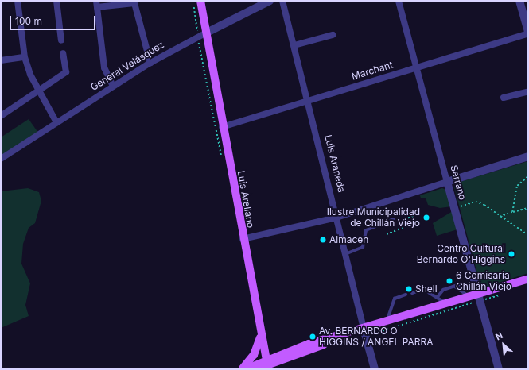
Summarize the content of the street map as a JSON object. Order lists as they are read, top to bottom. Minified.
{"streets":{"main road":["Luis Arellano"],"street":["General Velásquez","Marchant","Luis Araneda","Serrano"]},"crossings":[["General Velásquez","Luis Arellano"],["Marchant","Luis Araneda"],["Marchant","Serrano"],["Marchant","Luis Arellano"]],"places":["Ilustre Municipalidad de Chillán Viejo","Almacen","Centro Cultural Bernardo O'Higgins","6 Comisaria Chillán Viejo","Shell","Av. BERNARDO O HIGGINS / ANGEL PARRA"],"scale_bar":"100 m","north":"top left"}
